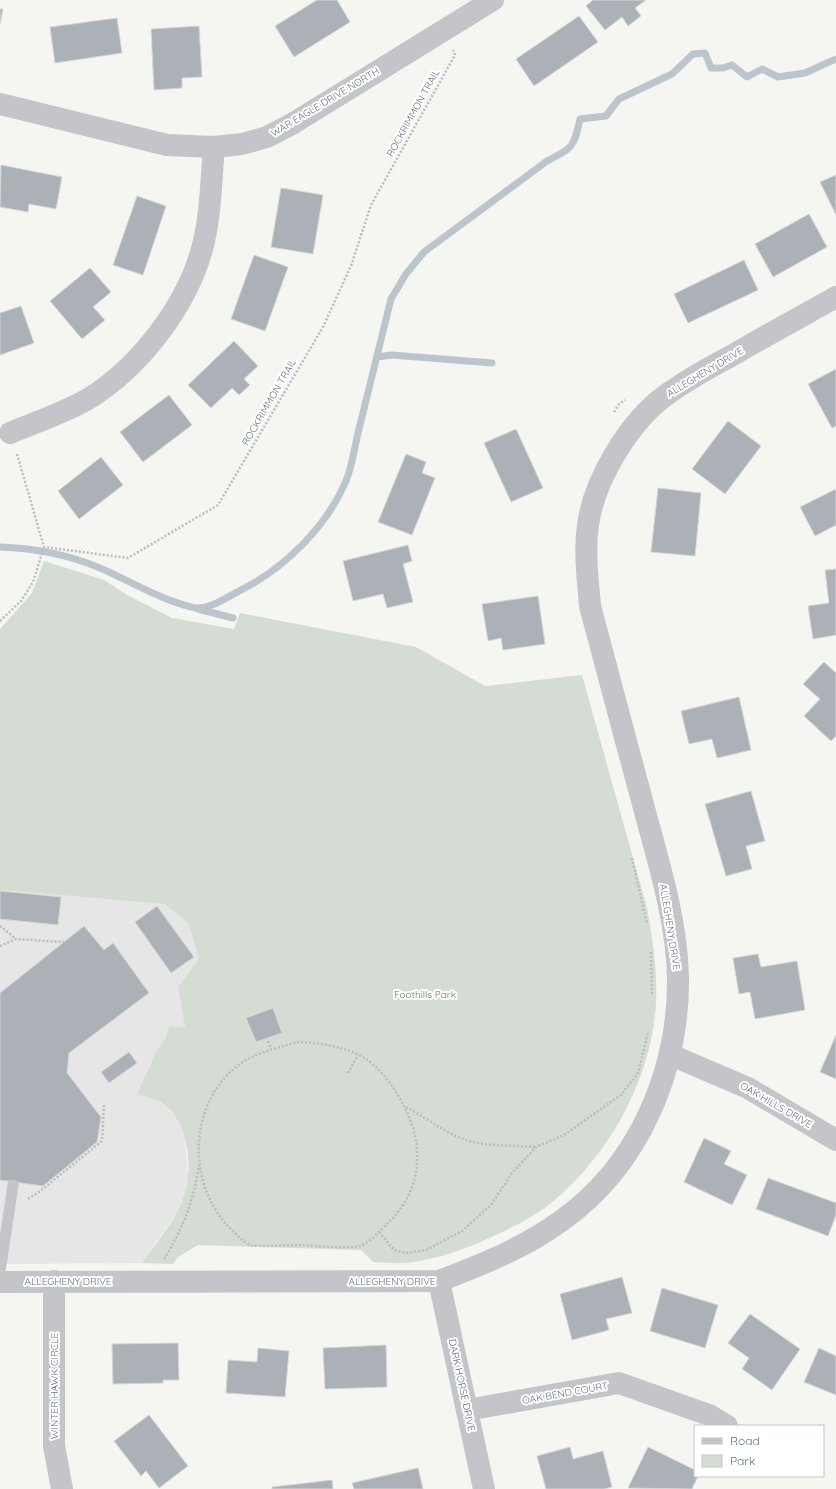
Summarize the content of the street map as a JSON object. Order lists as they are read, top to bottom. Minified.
{"streets":{"street":["WAR EAGLE DRIVE NORTH","ALLEGHENY DRIVE","OAK HILLS DRIVE","DARK HORSE DRIVE","WINTER HAWK CIRCLE","OAK BEND COURT"],"path":["ROCKRIMMON TRAIL"]},"crossings":[["WAR EAGLE DRIVE NORTH","ROCKRIMMON TRAIL"],["ALLEGHENY DRIVE","OAK HILLS DRIVE"],["ALLEGHENY DRIVE","DARK HORSE DRIVE"],["ALLEGHENY DRIVE","WINTER HAWK CIRCLE"],["DARK HORSE DRIVE","OAK BEND COURT"]],"parks":["Foothills Park"],"legend":["Road","Park"]}
